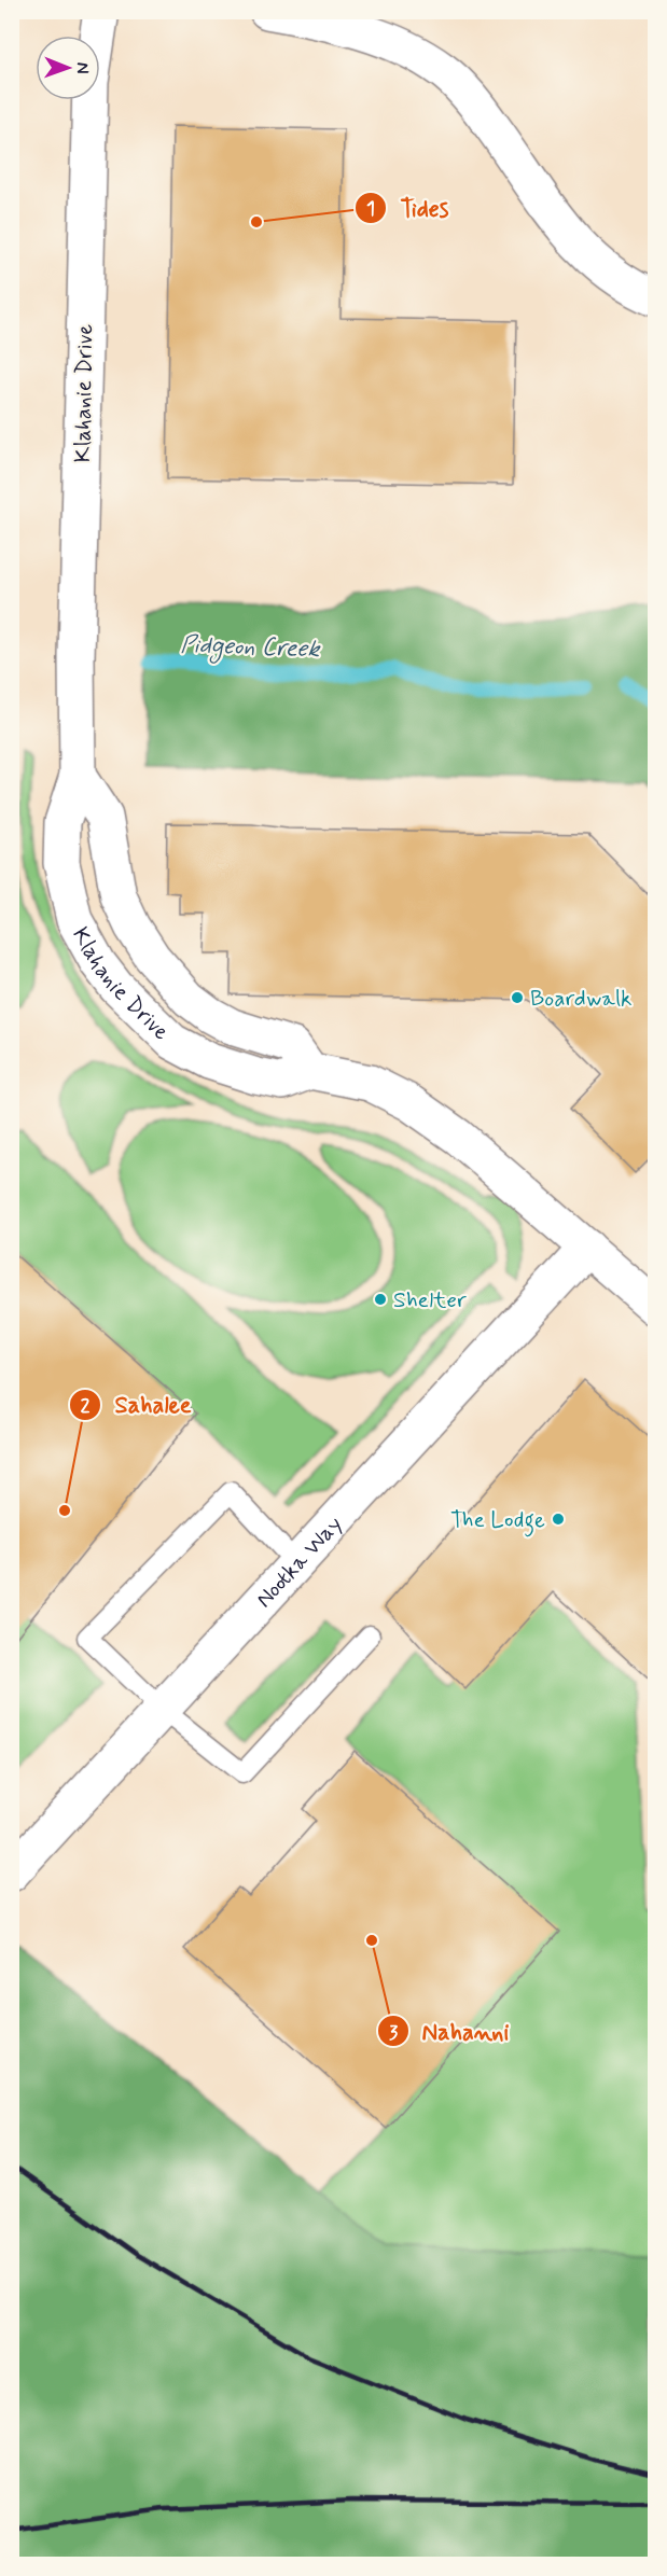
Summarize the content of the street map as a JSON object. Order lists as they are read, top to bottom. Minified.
{"streets":{"street":["Klahanie Drive","Nootka Way"]},"water":["Pidgeon Creek"],"places":["Tides","Boardwalk","Shelter","Sahalee","The Lodge","Nahanni"],"north":"right"}
